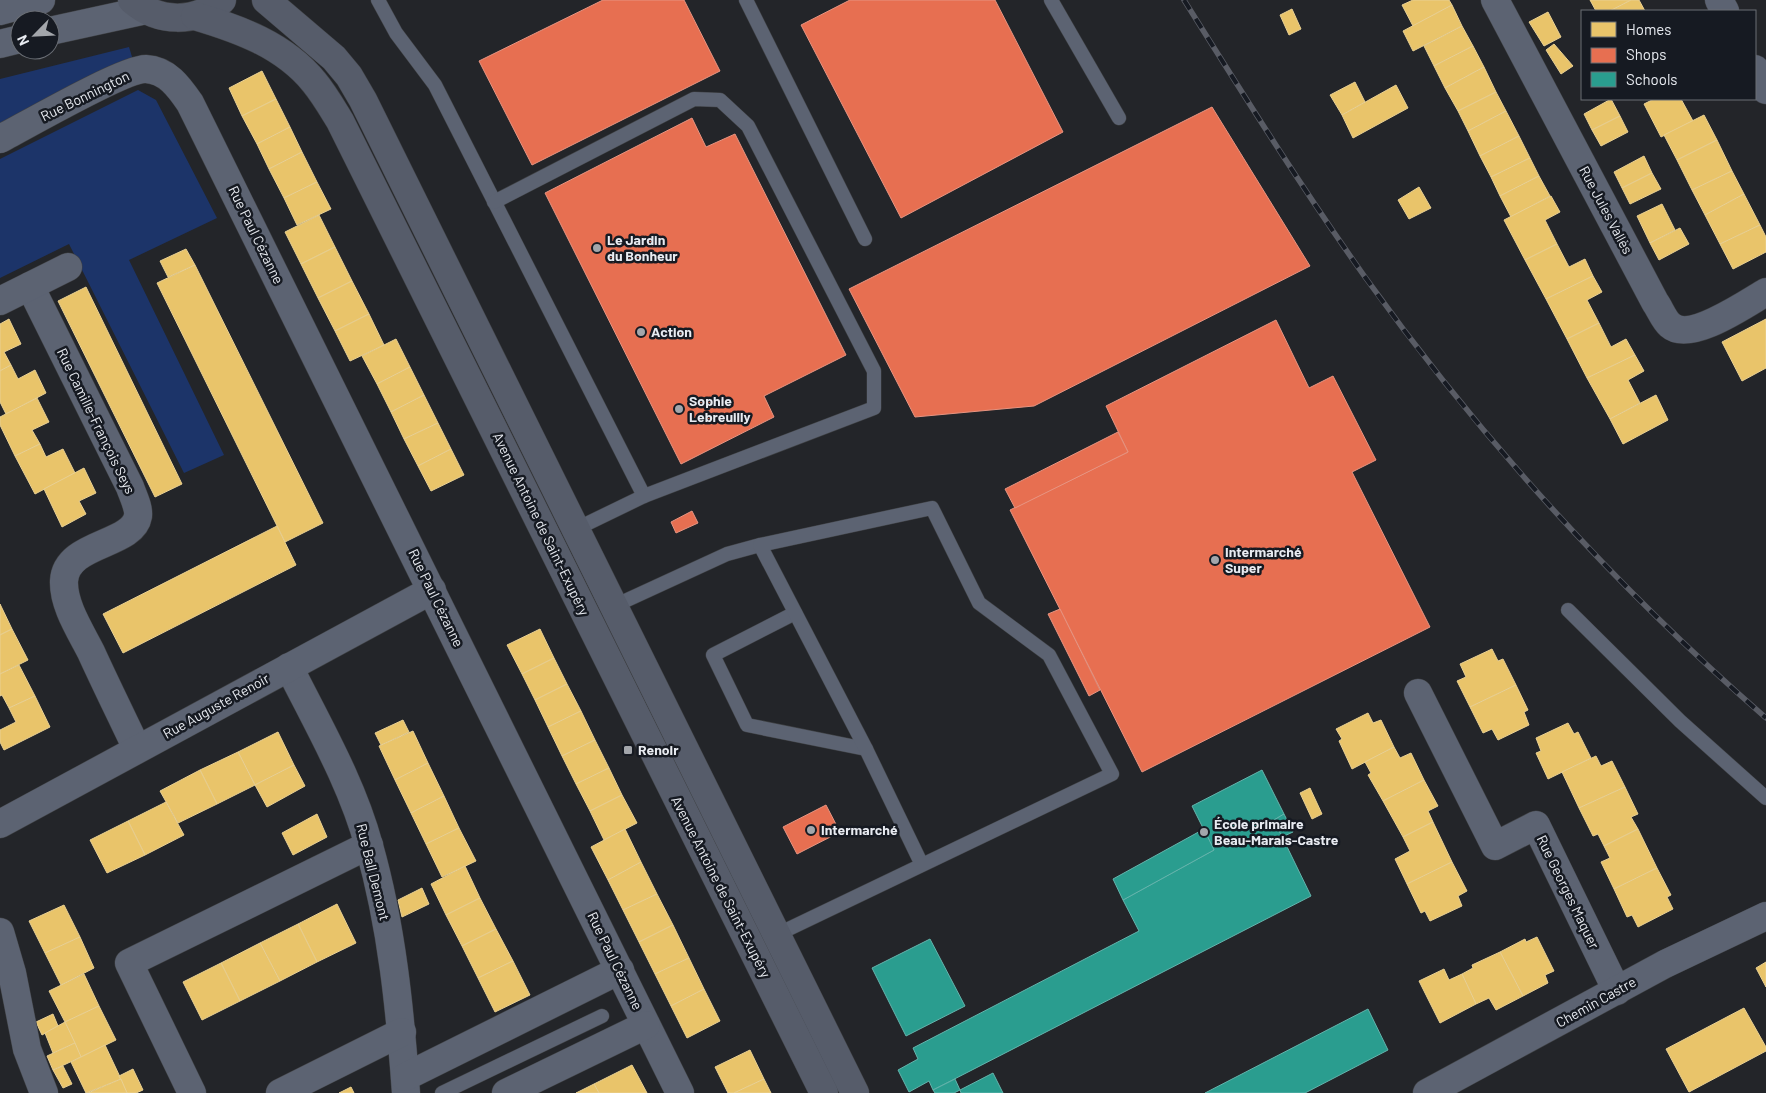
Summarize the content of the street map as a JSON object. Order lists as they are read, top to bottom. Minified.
{"streets":{"main road":["Avenue Antoine de Saint-Exupéry"],"street":["Rue Bonnington","Rue Jules Vallès","Rue Paul Cézanne","Rue Camille-François Seys","Rue Auguste Renoir","Rue Ball Demont","Rue Georges Maquer","Chemin Castre"]},"crossings":[["Rue Bonnington","Rue Paul Cézanne"],["Rue Paul Cézanne","Rue Auguste Renoir"],["Rue Camille-François Seys","Rue Auguste Renoir"],["Rue Auguste Renoir","Rue Ball Demont"],["Rue Georges Maquer","Chemin Castre"]],"places":{"other":["Le Jardin du Bonheur","Action","Sophie Lebreuilly","Intermarché Super","Intermarché","École primaire Beau-Marais-Castre"],"transit":["Renoir"]},"legend":["Homes","Shops","Schools"],"north":"bottom left"}
